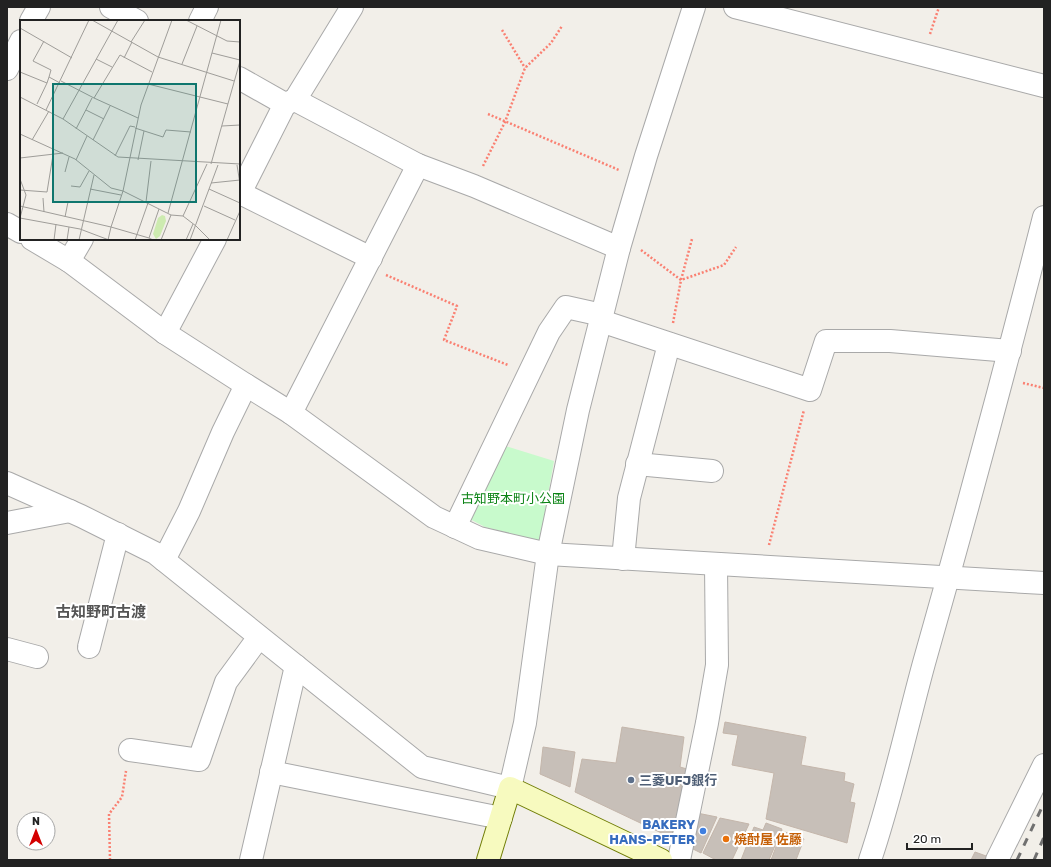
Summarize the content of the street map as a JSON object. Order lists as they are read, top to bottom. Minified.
{"districts":["古知野町古渡"],"parks":["古知野本町小公園"],"places":["三菱UFJ銀行","BAKERY HANS-PETER","焼酎屋 佐藤"],"scale_bar":"20 m","north":"top"}
